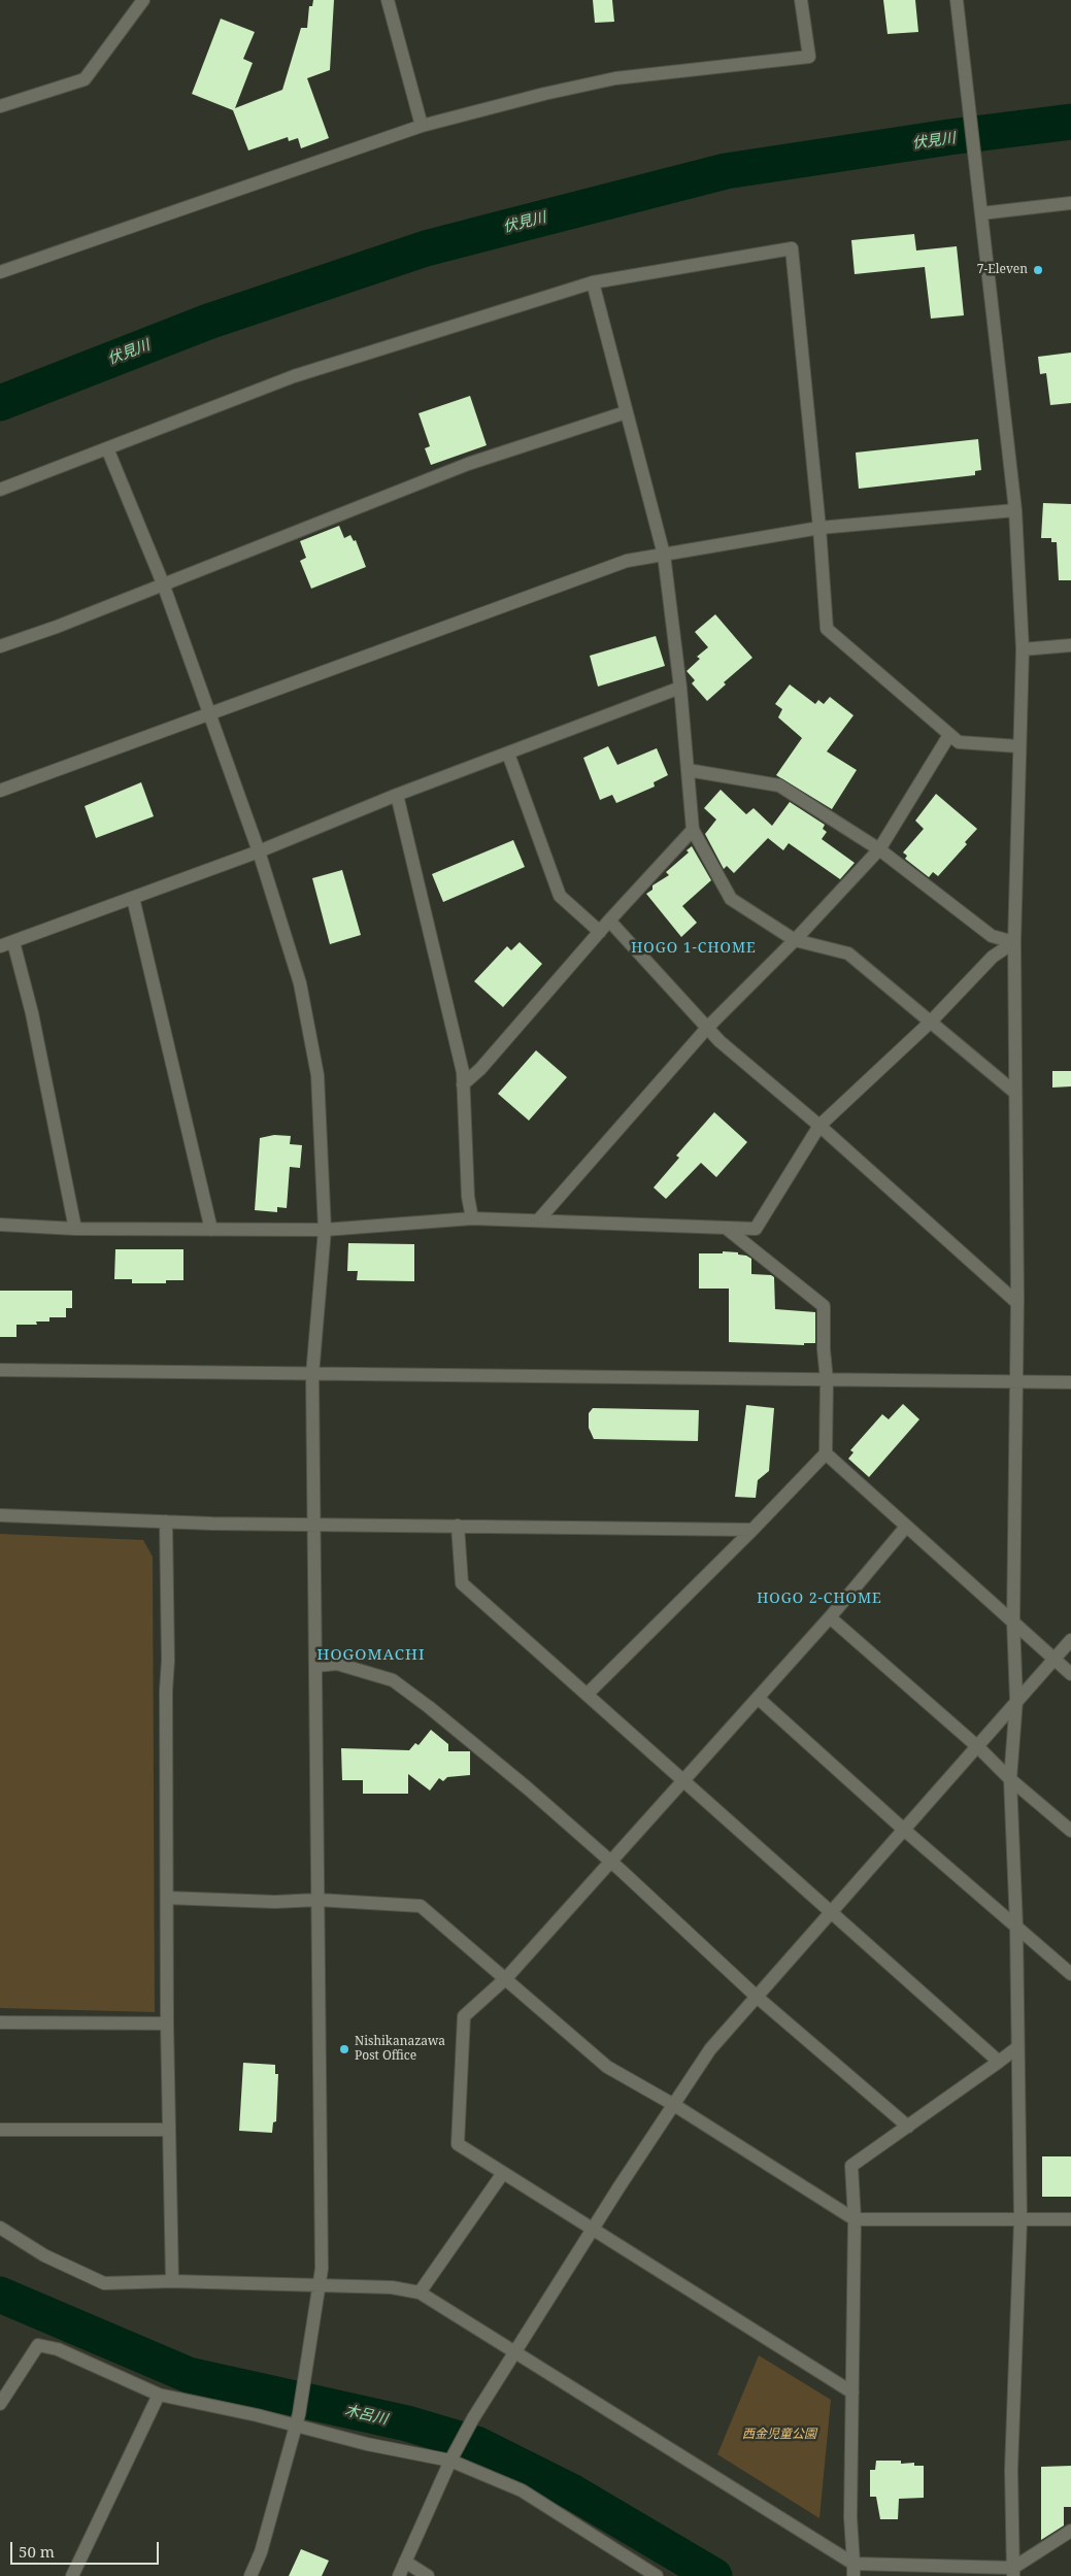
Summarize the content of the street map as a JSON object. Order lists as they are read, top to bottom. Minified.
{"districts":["HOGO 1-CHOME","HOGO 2-CHOME","HOGOMACHI"],"water":["伏見川","木呂川"],"parks":["西金児童公園"],"places":["7-Eleven","Nishikanazawa Post Office"],"scale_bar":"50 m"}
